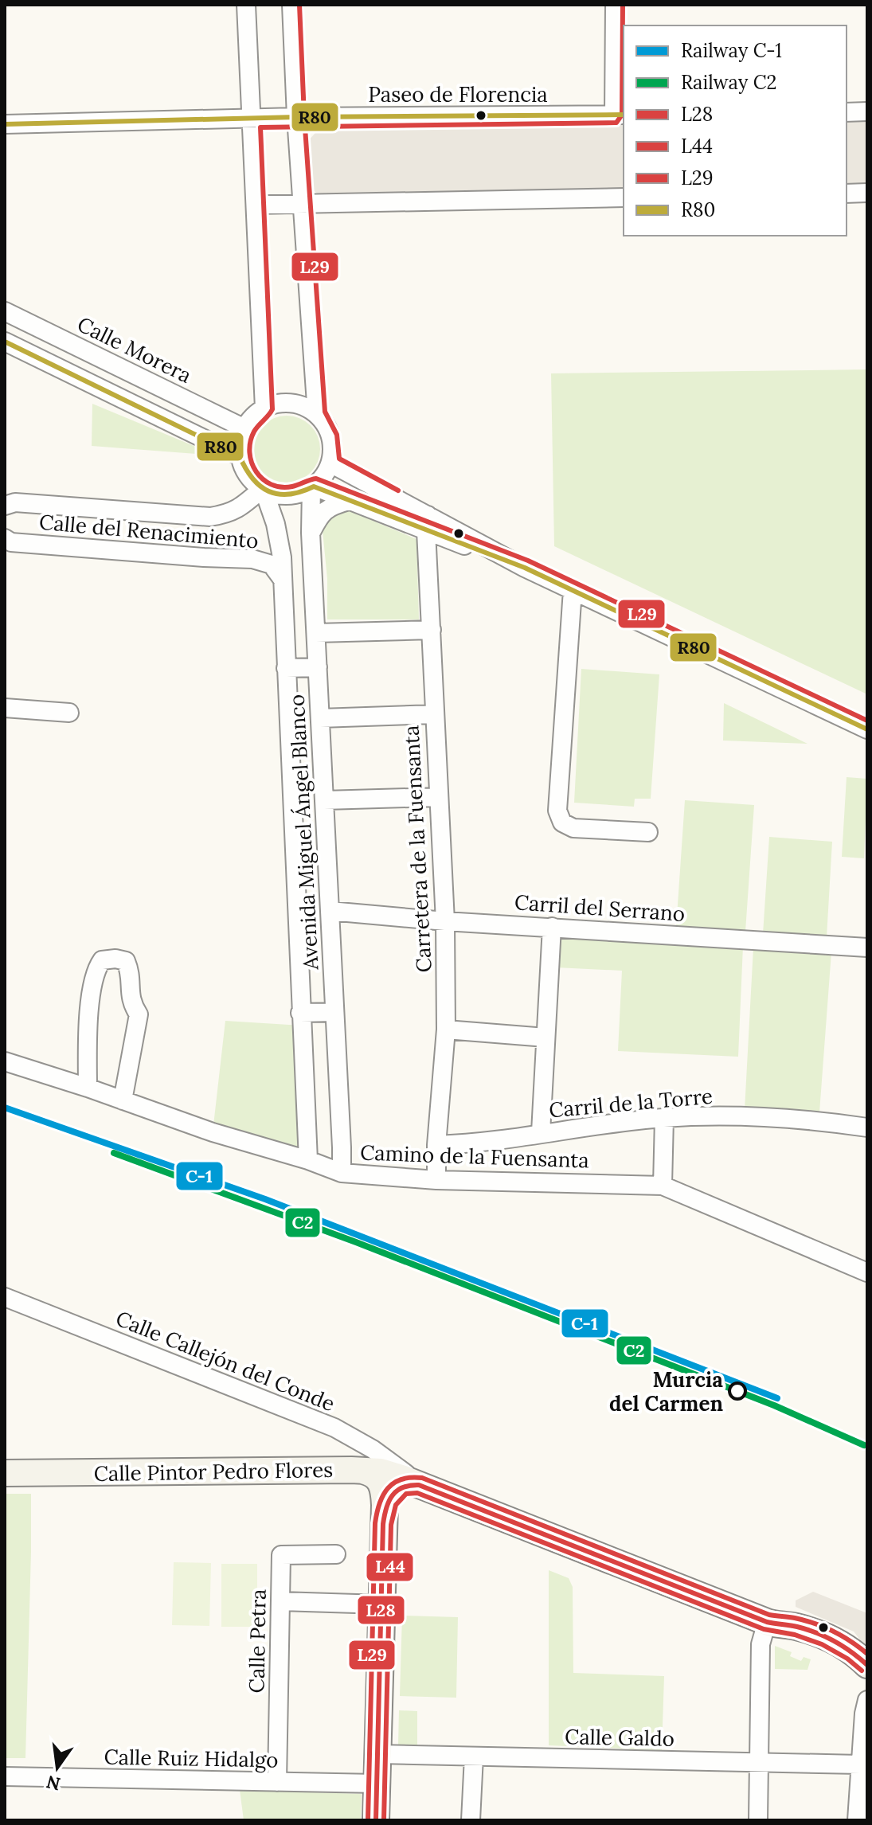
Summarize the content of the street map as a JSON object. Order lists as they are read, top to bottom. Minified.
{"streets":{"main road":["Calle Pintor Pedro Flores"],"street":["Paseo de Florencia","Calle Morera","Calle del Renacimiento","Avenida Miguel Ángel Blanco","Carretera de la Fuensanta","Carril del Serrano","Carril de la Torre","Camino de la Fuensanta","Calle Callejón del Conde","Calle Petra","Calle Galdo","Calle Ruiz Hidalgo"]},"crossings":[["Calle Morera","Calle del Renacimiento"],["Calle Morera","Avenida Miguel Ángel Blanco"],["Calle del Renacimiento","Avenida Miguel Ángel Blanco"],["Avenida Miguel Ángel Blanco","Carril del Serrano"],["Avenida Miguel Ángel Blanco","Camino de la Fuensanta"],["Carretera de la Fuensanta","Carril del Serrano"],["Carretera de la Fuensanta","Carril de la Torre"],["Carretera de la Fuensanta","Camino de la Fuensanta"],["Calle Callejón del Conde","Calle Pintor Pedro Flores"],["Calle Petra","Calle Ruiz Hidalgo"]],"places":["Murcia del Carmen"],"lines":["transit line L29","transit line R80","rail line C-1","rail line C2","transit line L28","transit line L44"],"legend":["Railway C-1","Railway C2","L28","L44","L29","R80"],"north":"bottom"}
